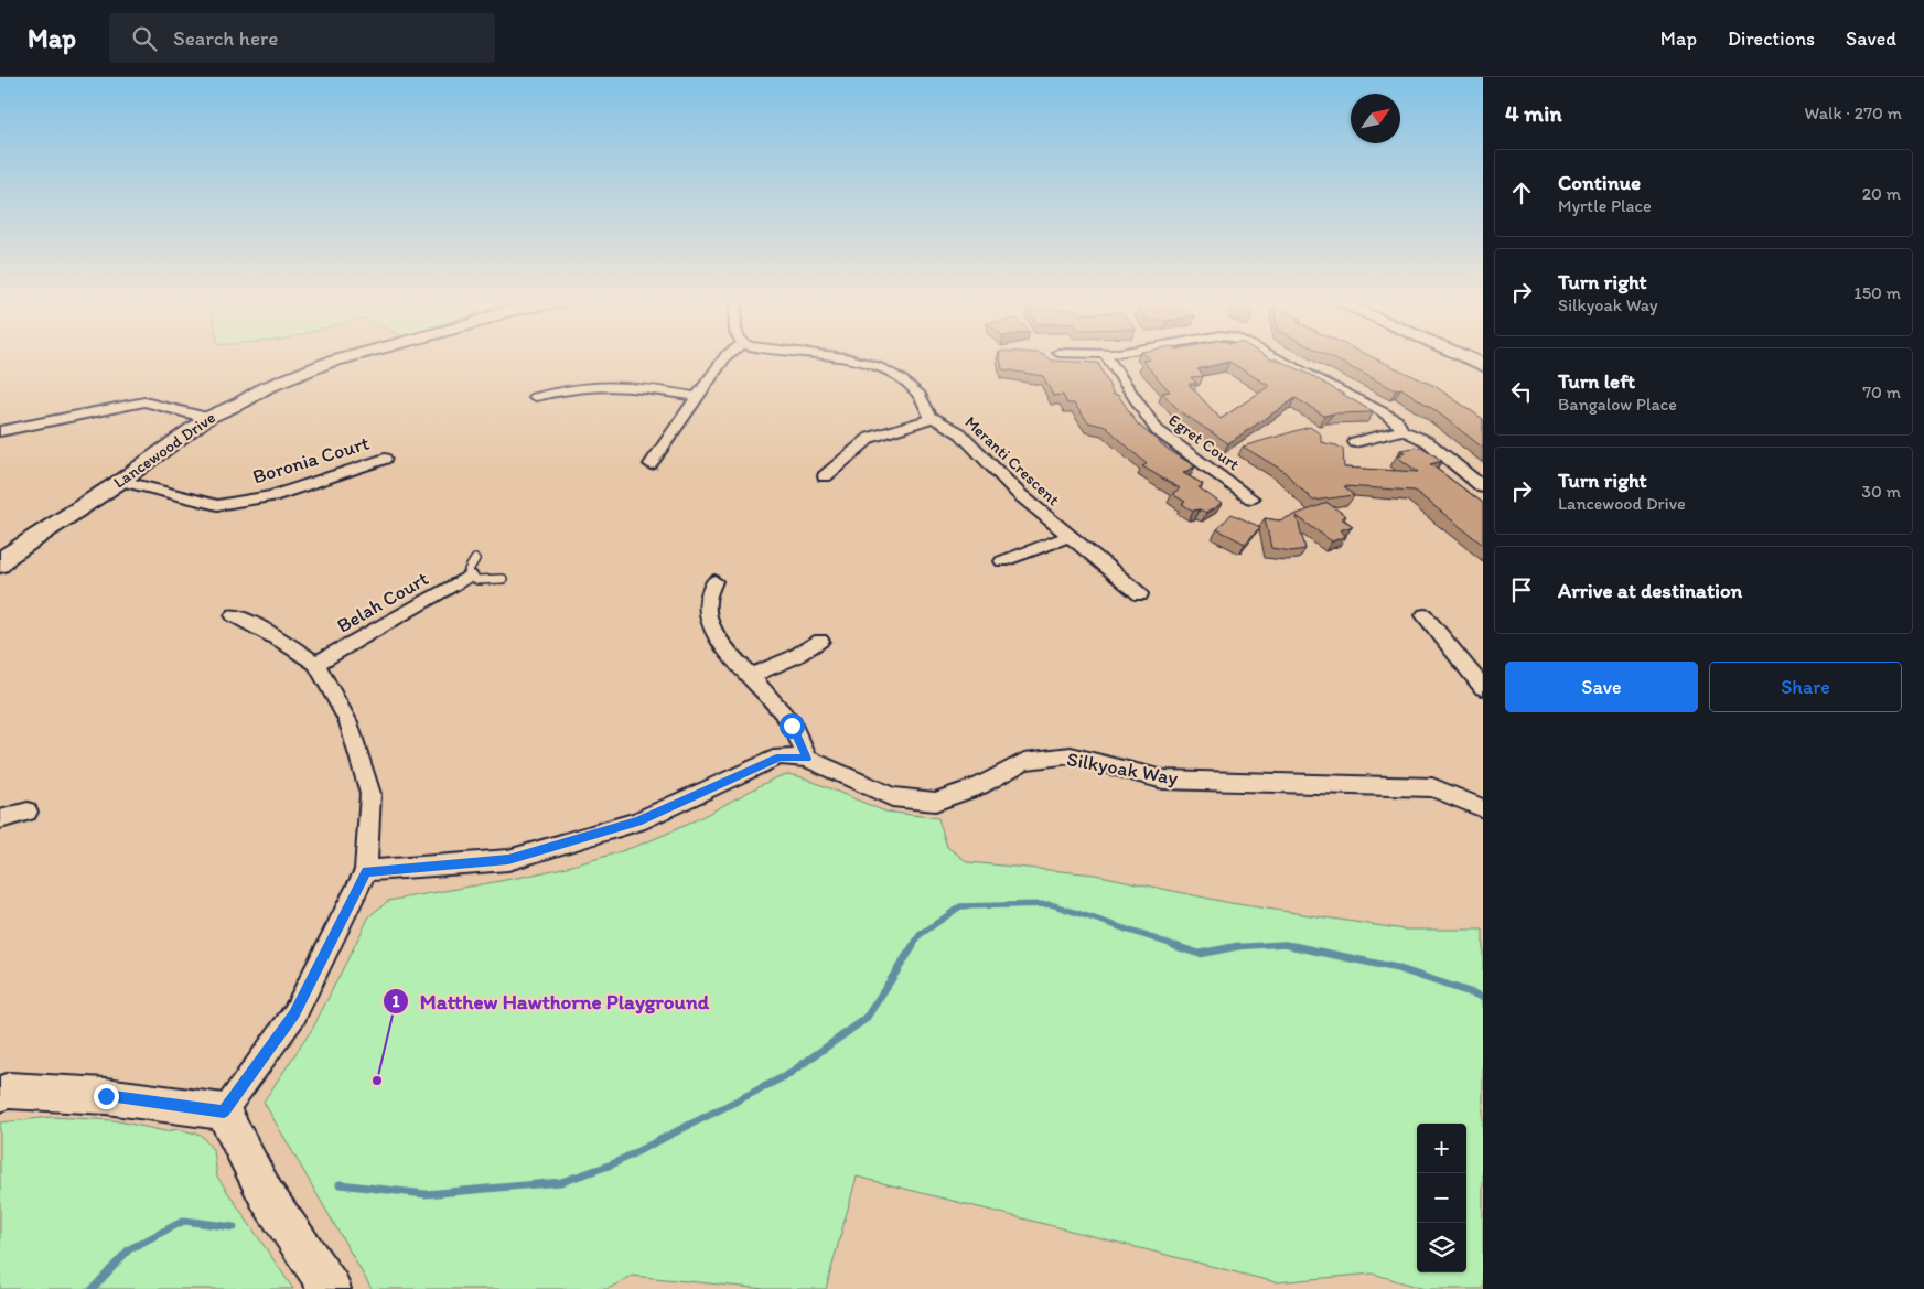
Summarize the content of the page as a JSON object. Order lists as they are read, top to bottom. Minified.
{"streets":{"street":["Egret Court","Lancewood Drive","Boronia Court","Meranti Crescent","Belah Court","Silkyoak Way"]},"crossings":[["Lancewood Drive","Boronia Court"]],"places":["Matthew Hawthorne Playground"],"north":"top right","page":{"header":"Map","search":"Search here","nav":["Map","Directions","Saved"],"heading":["4 min","Walk · 270 m"],"list":[["Continue","Myrtle Place","20 m"],["Turn right","Silkyoak Way","150 m"],["Turn left","Bangalow Place","70 m"],["Turn right","Lancewood Drive","30 m"],"Arrive at destination"],"buttons":["Save","Share"],"map_buttons":["+","−"]}}
